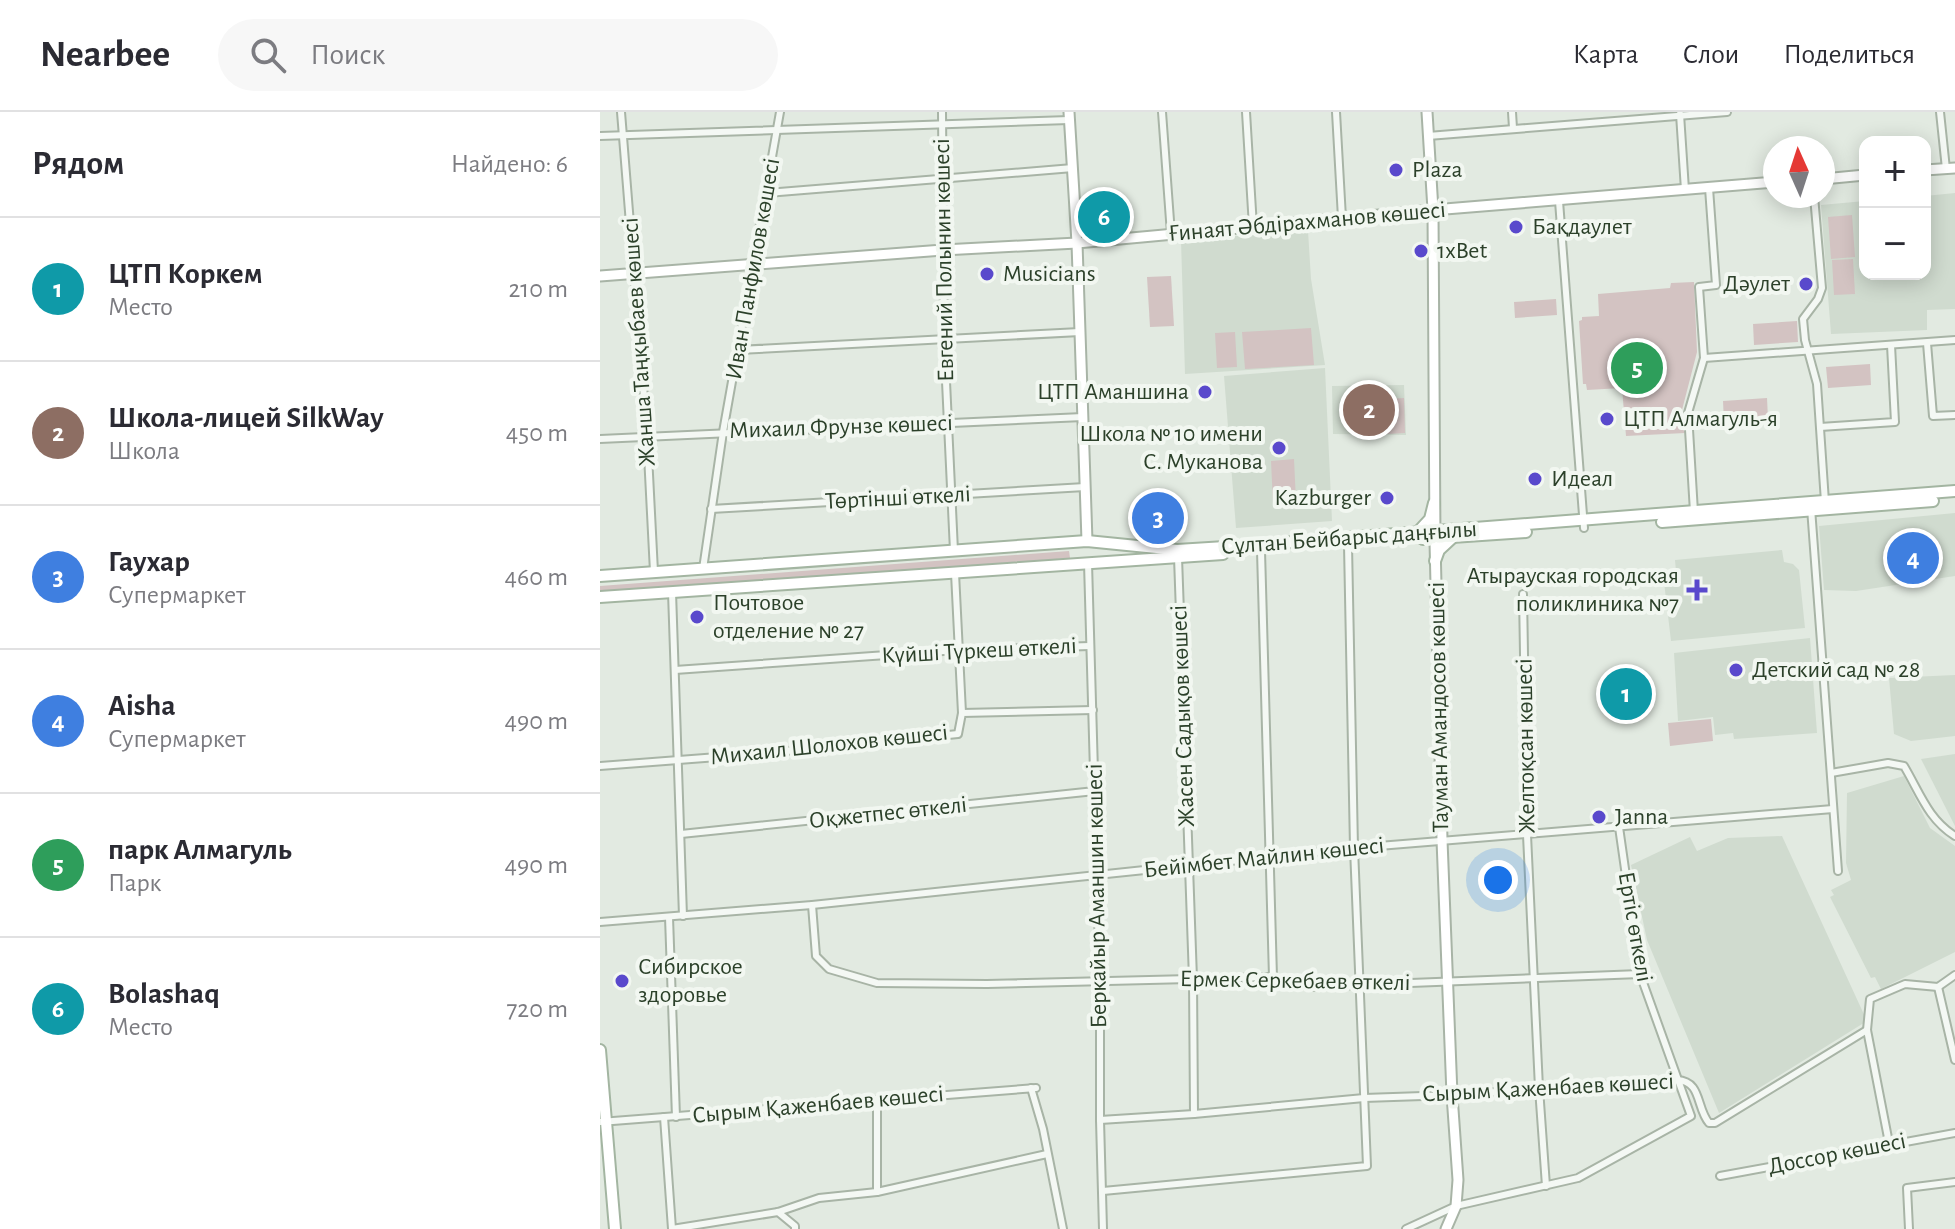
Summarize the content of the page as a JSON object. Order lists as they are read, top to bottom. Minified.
{"streets":{"main road":["Сұлтан Бейбарыс даңғылы"],"street":["Ғинаят Әбдірахманов көшесі","Евгений Полынин көшесі","Иван Панфилов көшесі","Жанша Таңқыбаев көшесі","Михаил Фрунзе көшесі","Төртінші өткелі","Күйші Түркеш өткелі","Тауман Амандосов көшесі","Жасен Садықов көшесі","Михаил Шолохов көшесі","Желтоқсан көшесі","Оқжетпес өткелі","Бейімбет Майлин көшесі","Беркайыр Аманшин көшесі","Ертіс өткелі","Ермек Серкебаев өткелі","Сырым Қаженбаев көшесі","Доссор көшесі"]},"crossings":[["Ғинаят Әбдірахманов көшесі","Евгений Полынин көшесі"],["Ғинаят Әбдірахманов көшесі","Иван Панфилов көшесі"],["Ғинаят Әбдірахманов көшесі","Жанша Таңқыбаев көшесі"],["Ғинаят Әбдірахманов көшесі","Тауман Амандосов көшесі"],["Евгений Полынин көшесі","Михаил Фрунзе көшесі"],["Евгений Полынин көшесі","Төртінші өткелі"],["Евгений Полынин көшесі","Сұлтан Бейбарыс даңғылы"],["Иван Панфилов көшесі","Михаил Фрунзе көшесі"],["Иван Панфилов көшесі","Төртінші өткелі"],["Иван Панфилов көшесі","Сұлтан Бейбарыс даңғылы"],["Жанша Таңқыбаев көшесі","Михаил Фрунзе көшесі"],["Жанша Таңқыбаев көшесі","Сұлтан Бейбарыс даңғылы"],["Сұлтан Бейбарыс даңғылы","Тауман Амандосов көшесі"],["Сұлтан Бейбарыс даңғылы","Жасен Садықов көшесі"],["Сұлтан Бейбарыс даңғылы","Беркайыр Аманшин көшесі"],["Күйші Түркеш өткелі","Беркайыр Аманшин көшесі"],["Тауман Амандосов көшесі","Бейімбет Майлин көшесі"],["Тауман Амандосов көшесі","Ермек Серкебаев өткелі"],["Тауман Амандосов көшесі","Сырым Қаженбаев көшесі"],["Жасен Садықов көшесі","Бейімбет Майлин көшесі"],["Жасен Садықов көшесі","Ермек Серкебаев өткелі"],["Жасен Садықов көшесі","Сырым Қаженбаев көшесі"],["Михаил Шолохов көшесі","Беркайыр Аманшин көшесі"],["Желтоқсан көшесі","Бейімбет Майлин көшесі"],["Желтоқсан көшесі","Ертіс өткелі"],["Желтоқсан көшесі","Ермек Серкебаев өткелі"],["Желтоқсан көшесі","Сырым Қаженбаев көшесі"],["Оқжетпес өткелі","Беркайыр Аманшин көшесі"],["Бейімбет Майлин көшесі","Беркайыр Аманшин көшесі"],["Бейімбет Майлин көшесі","Ертіс өткелі"],["Бейімбет Майлин көшесі","Ермек Серкебаев өткелі"],["Беркайыр Аманшин көшесі","Ермек Серкебаев өткелі"],["Беркайыр Аманшин көшесі","Сырым Қаженбаев көшесі"],["Ертіс өткелі","Ермек Серкебаев өткелі"],["Ертіс өткелі","Сырым Қаженбаев көшесі"]],"places":{"other":["Plaza","Бақдаулет","1xBet","Musicians","Дәулет","ЦТП Аманшина","ЦТП Алмагуль-я","Школа № 10 имени С. Муканова","Идеал","Kazburger","Почтовое отделение № 27","Детский сад № 28","Janna","Сибирское здоровье"],"health":["Атырауская городская поликлиника №7"]},"north":"top","page":{"header":"Nearbee","search":"Поиск","nav":["Карта","Слои","Поделиться"],"heading":["Рядом","Найдено: 6"],"map_buttons":["+","−"],"pins":["6","5","2","3","4","1"],"list":[{"mark":"1","name":"ЦТП Коркем","note":"Место","value":"210 m"},{"mark":"2","name":"Школа-лицей SilkWay","note":"Школа","value":"450 m"},{"mark":"3","name":"Гаухар","note":"Супермаркет","value":"460 m"},{"mark":"4","name":"Aisha","note":"Супермаркет","value":"490 m"},{"mark":"5","name":"парк Алмагуль","note":"Парк","value":"490 m"},{"mark":"6","name":"Bolashaq","note":"Место","value":"720 m"}]}}
